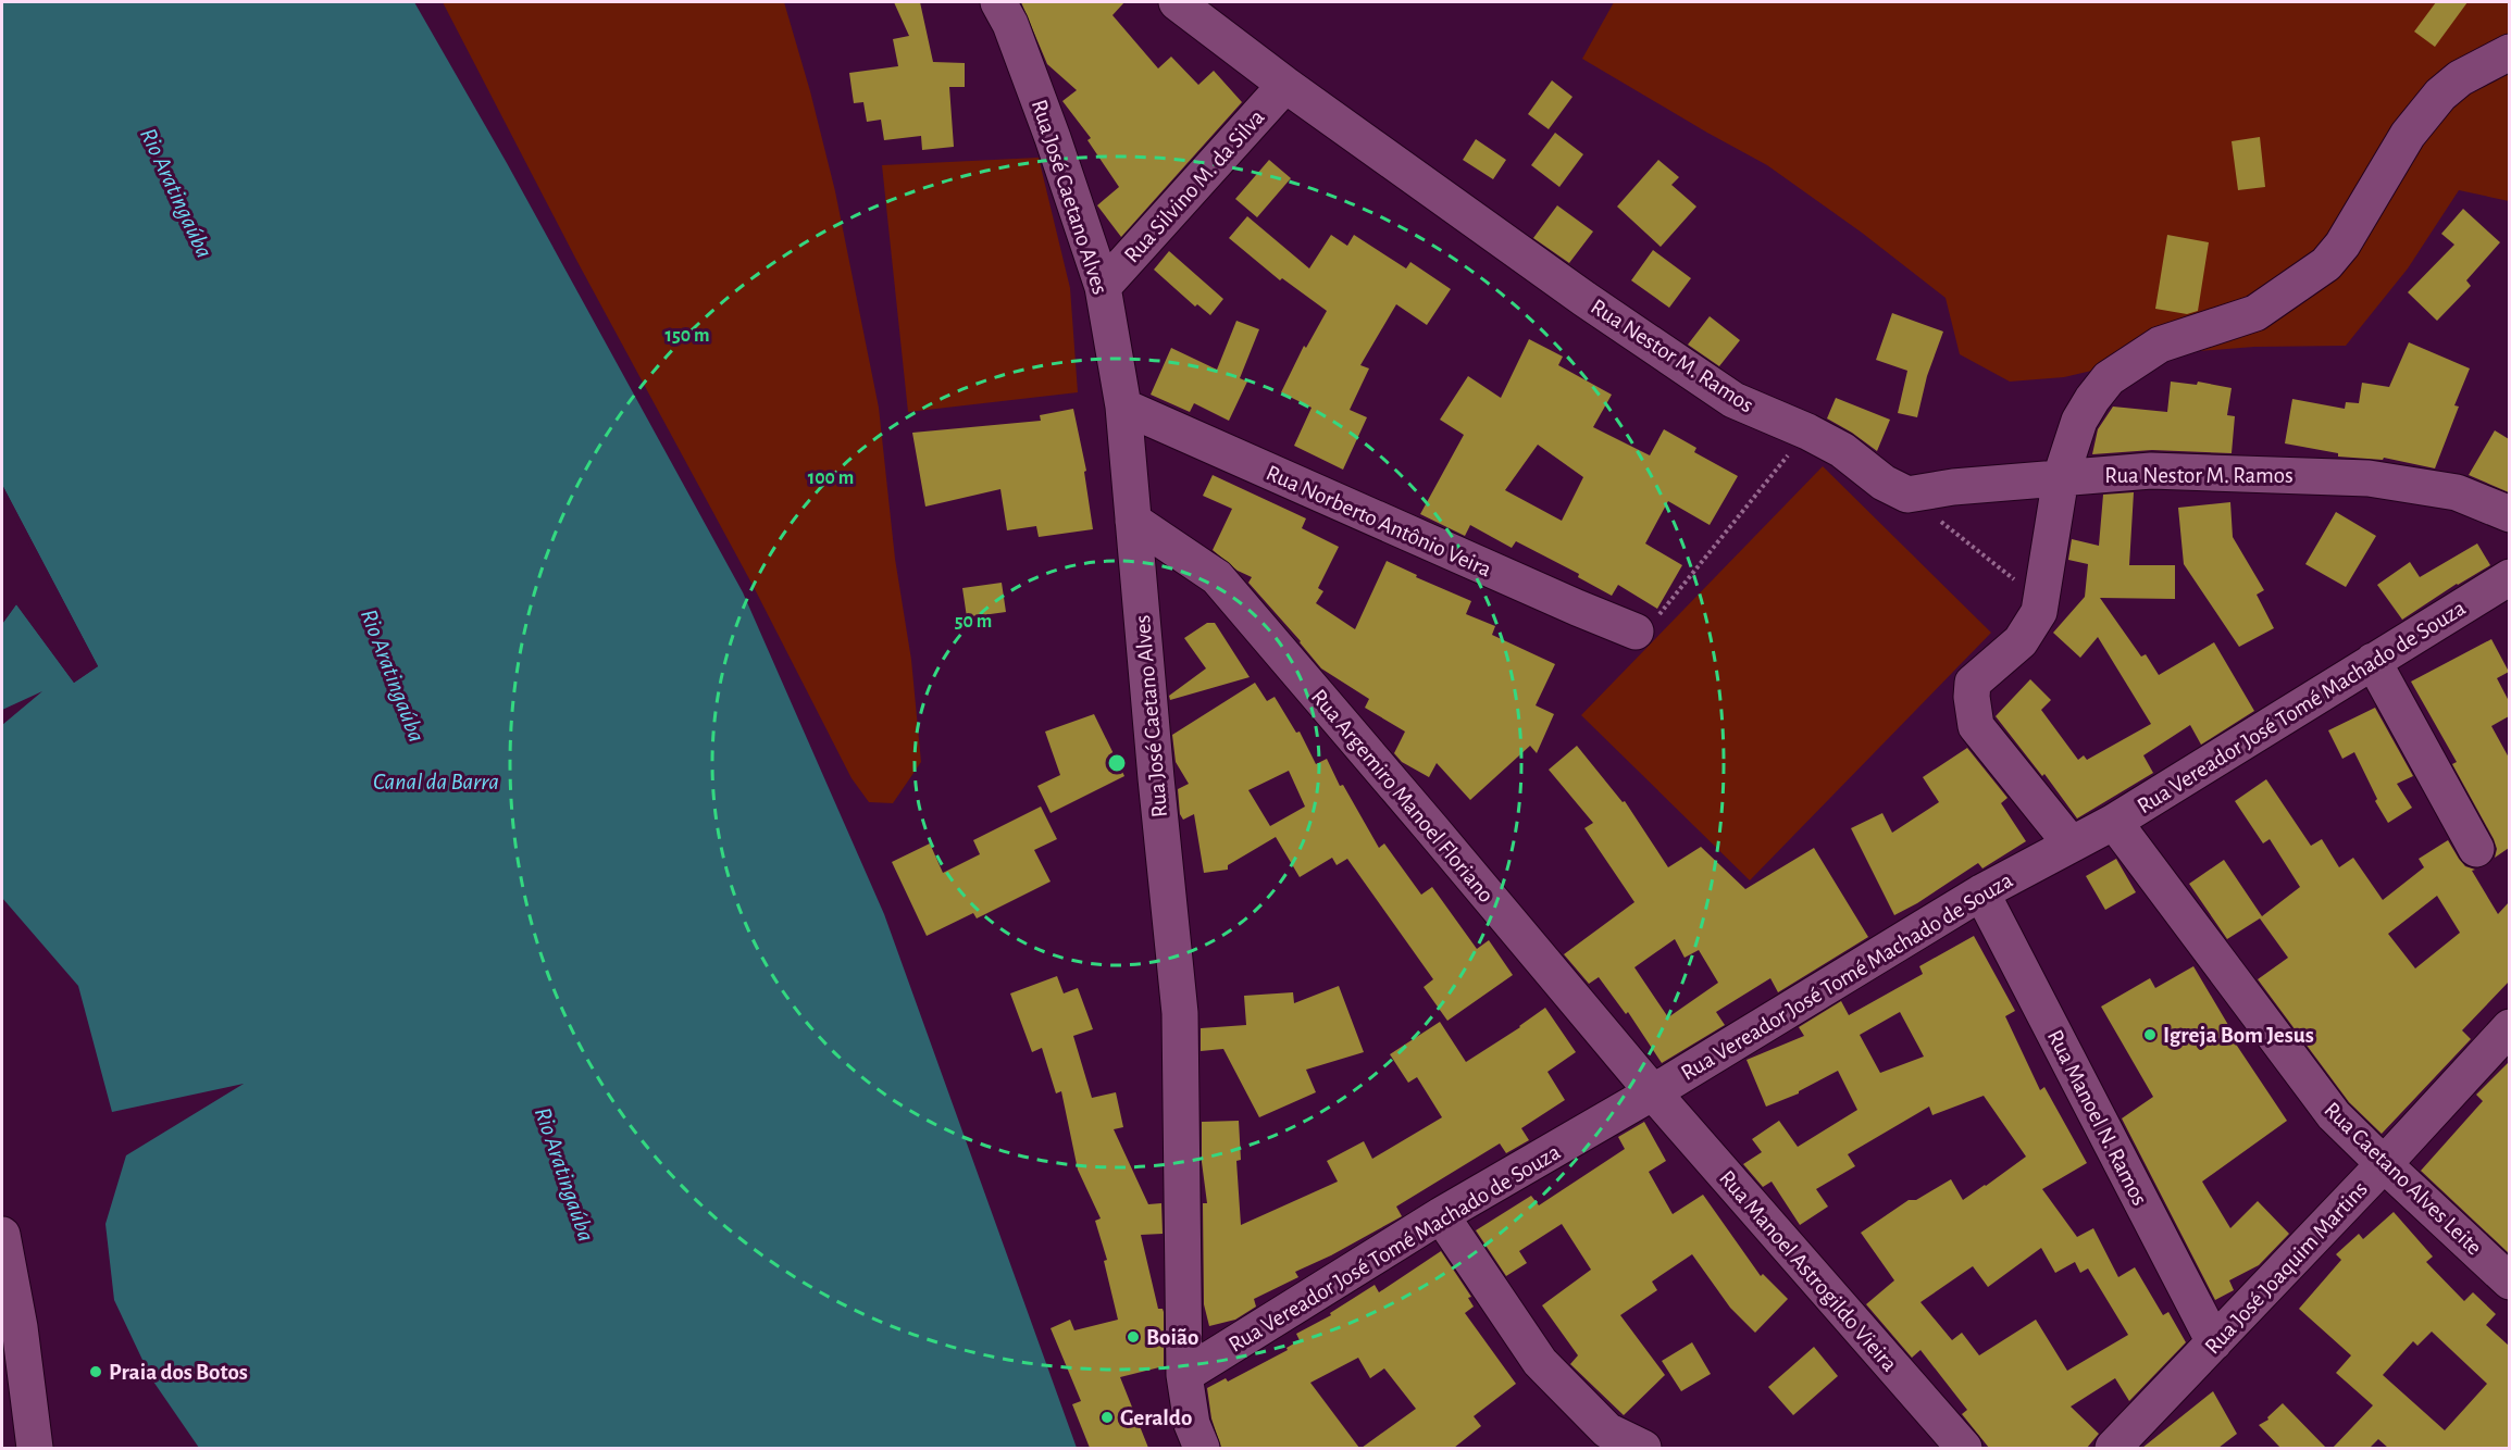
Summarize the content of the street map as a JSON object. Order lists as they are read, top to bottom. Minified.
{"streets":{"street":["Rua Silvino M. da Silva","Rua José Caetano Alves","Rua Nestor M. Ramos","Rua Norberto Antônio Veira","Rua Vereador José Tomé Machado de Souza","Rua Argemiro Manoel Floriano","Rua Manoel N. Ramos","Rua Caetano Alves Leite","Rua José Joaquim Martins","Rua Manoel Astrogildo Vieira"]},"crossings":[["Rua Silvino M. da Silva","Rua José Caetano Alves"],["Rua Silvino M. da Silva","Rua Nestor M. Ramos"],["Rua José Caetano Alves","Rua Norberto Antônio Veira"],["Rua José Caetano Alves","Rua Vereador José Tomé Machado de Souza"],["Rua José Caetano Alves","Rua Argemiro Manoel Floriano"],["Rua Vereador José Tomé Machado de Souza","Rua Argemiro Manoel Floriano"],["Rua Vereador José Tomé Machado de Souza","Rua Manoel N. Ramos"],["Rua Vereador José Tomé Machado de Souza","Rua Caetano Alves Leite"],["Rua Vereador José Tomé Machado de Souza","Rua Manoel Astrogildo Vieira"],["Rua Argemiro Manoel Floriano","Rua Manoel Astrogildo Vieira"],["Rua Manoel N. Ramos","Rua José Joaquim Martins"],["Rua Caetano Alves Leite","Rua José Joaquim Martins"]],"water":["Rio Aratingaúba","Canal da Barra"],"places":["Igreja Bom Jesus","Boião","Praia dos Botos","Geraldo"],"rings":["150 m","100 m","50 m"]}
